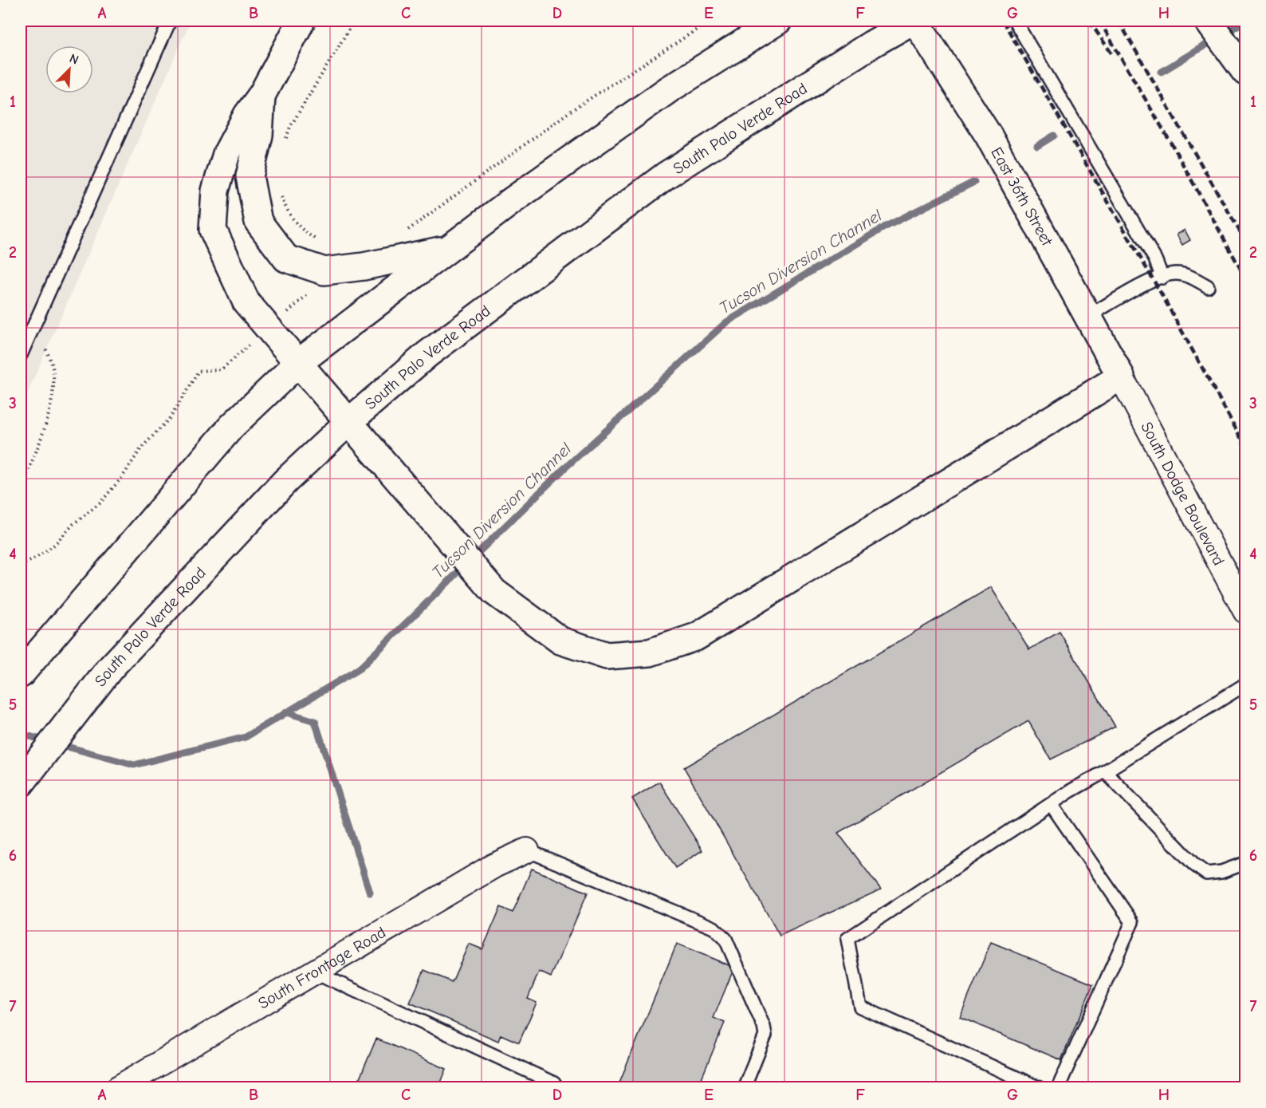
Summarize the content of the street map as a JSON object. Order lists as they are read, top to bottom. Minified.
{"streets":{"main road":["South Palo Verde Road","East 36th Street"],"street":["South Dodge Boulevard","South Frontage Road"]},"crossings":[["South Palo Verde Road","East 36th Street"],["East 36th Street","South Dodge Boulevard"]],"water":["Tucson Diversion Channel"],"north":"top right","grid":{"columns":["A","B","C","D","E","F","G","H"],"rows":["1","2","3","4","5","6","7"]}}
